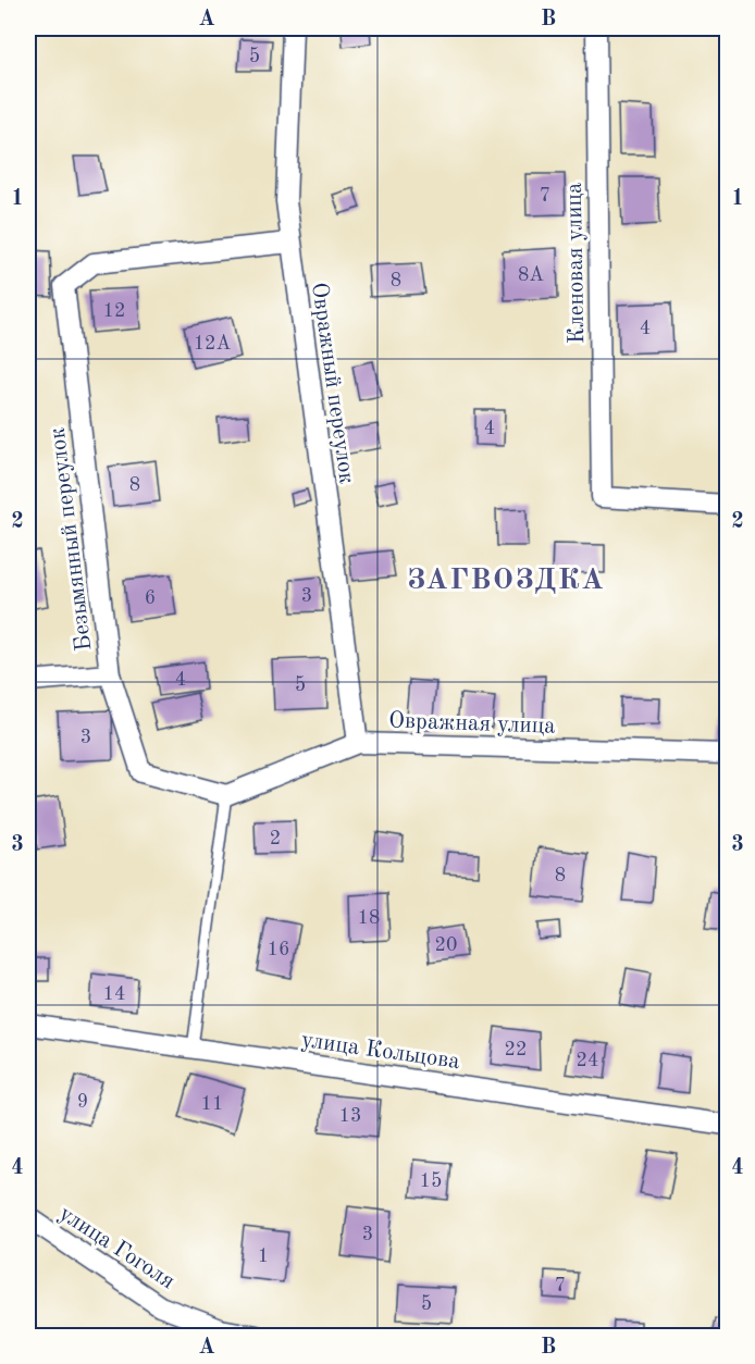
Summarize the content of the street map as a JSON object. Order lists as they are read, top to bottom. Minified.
{"streets":{"street":["Кленовая улица","Овражный переулок","Безымянный переулок","Овражная улица","улица Кольцова","улица Гоголя"]},"crossings":[["Овражный переулок","Безымянный переулок"],["Овражный переулок","Овражная улица"],["Безымянный переулок","Овражная улица"]],"districts":["ЗАГВОЗДКА"],"house_numbers":["5","7","8А","8","12","4","12А","4","8","3","6","4","5","3","2","8","18","20","16","14","22","24","9","11","13","15","3","1","7","5"],"grid":{"columns":["A","B"],"rows":["1","2","3","4"]}}
